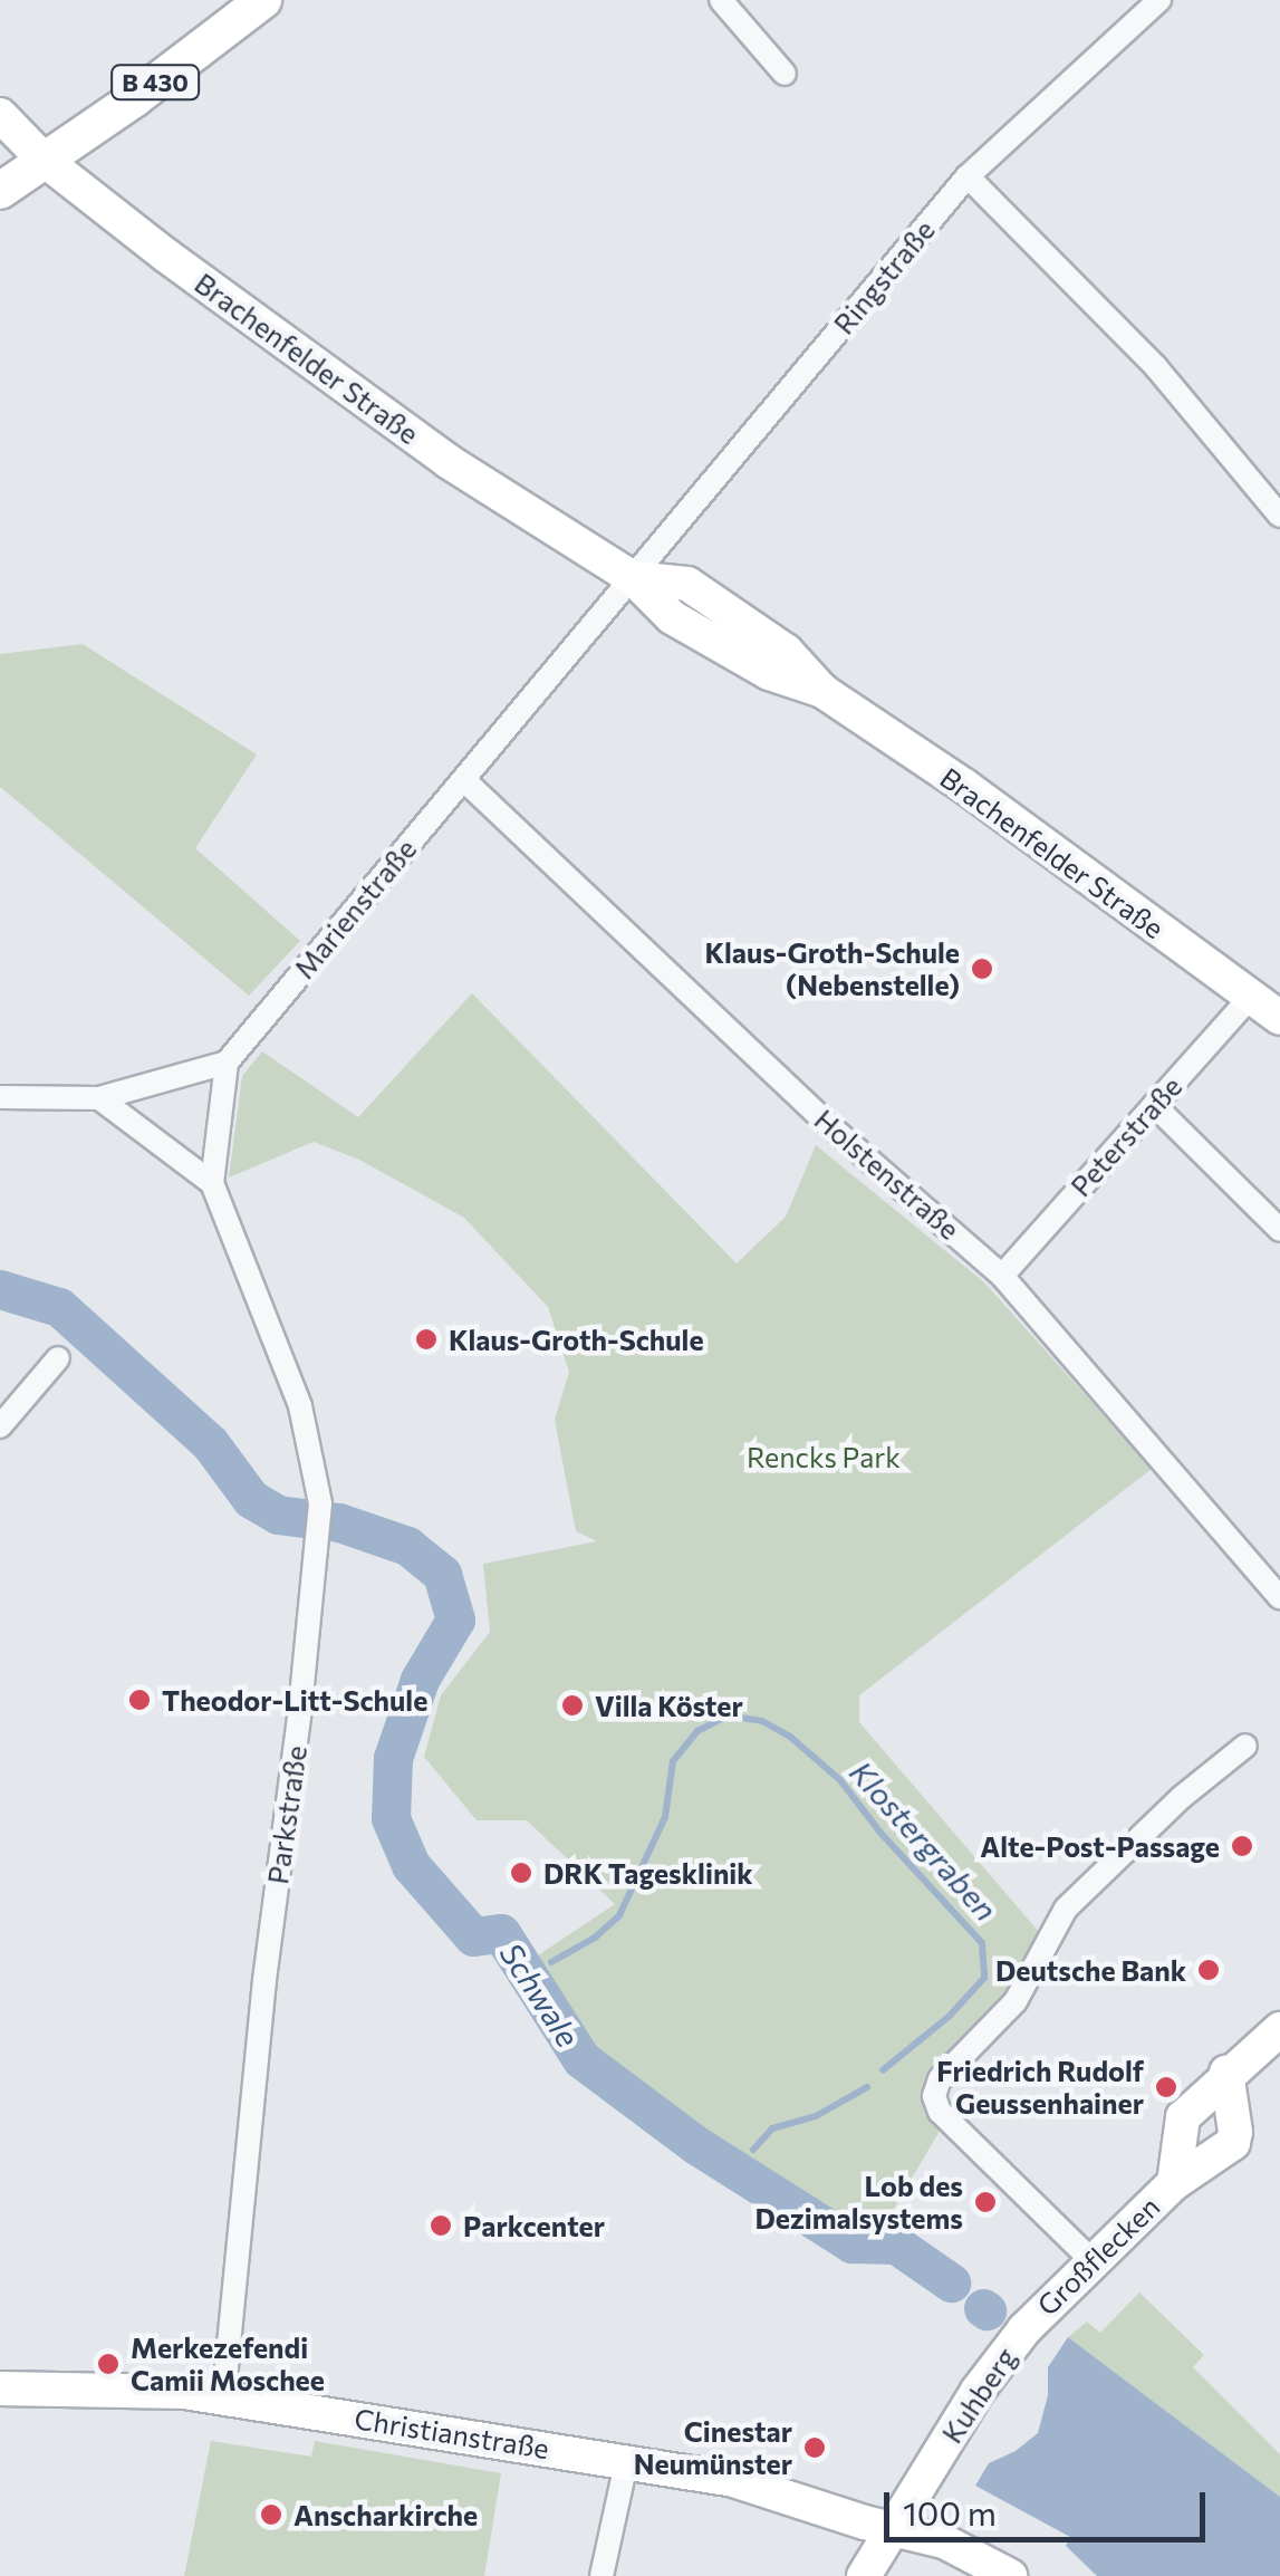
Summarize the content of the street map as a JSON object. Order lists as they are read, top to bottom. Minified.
{"streets":{"main road":["B 430"],"street":["Ringstraße","Brachenfelder Straße","Marienstraße","Peterstraße","Holstenstraße","Parkstraße","Großflecken","Kuhberg","Christianstraße"]},"crossings":[["B 430","Brachenfelder Straße"],["Ringstraße","Brachenfelder Straße"],["Ringstraße","Marienstraße"],["Brachenfelder Straße","Marienstraße"],["Brachenfelder Straße","Peterstraße"],["Marienstraße","Holstenstraße"],["Peterstraße","Holstenstraße"],["Parkstraße","Christianstraße"],["Großflecken","Kuhberg"],["Kuhberg","Christianstraße"]],"water":["Klostergraben","Schwale"],"parks":["Rencks Park"],"places":["Klaus-Groth-Schule (Nebenstelle)","Klaus-Groth-Schule","Theodor-Litt-Schule","Villa Köster","Alte-Post-Passage","DRK Tagesklinik","Deutsche Bank","Friedrich Rudolf Geussenhainer","Lob des Dezimalsystems","Parkcenter","Merkezefendi Camii Moschee","Cinestar Neumünster","Anscharkirche"],"scale_bar":"100 m"}
